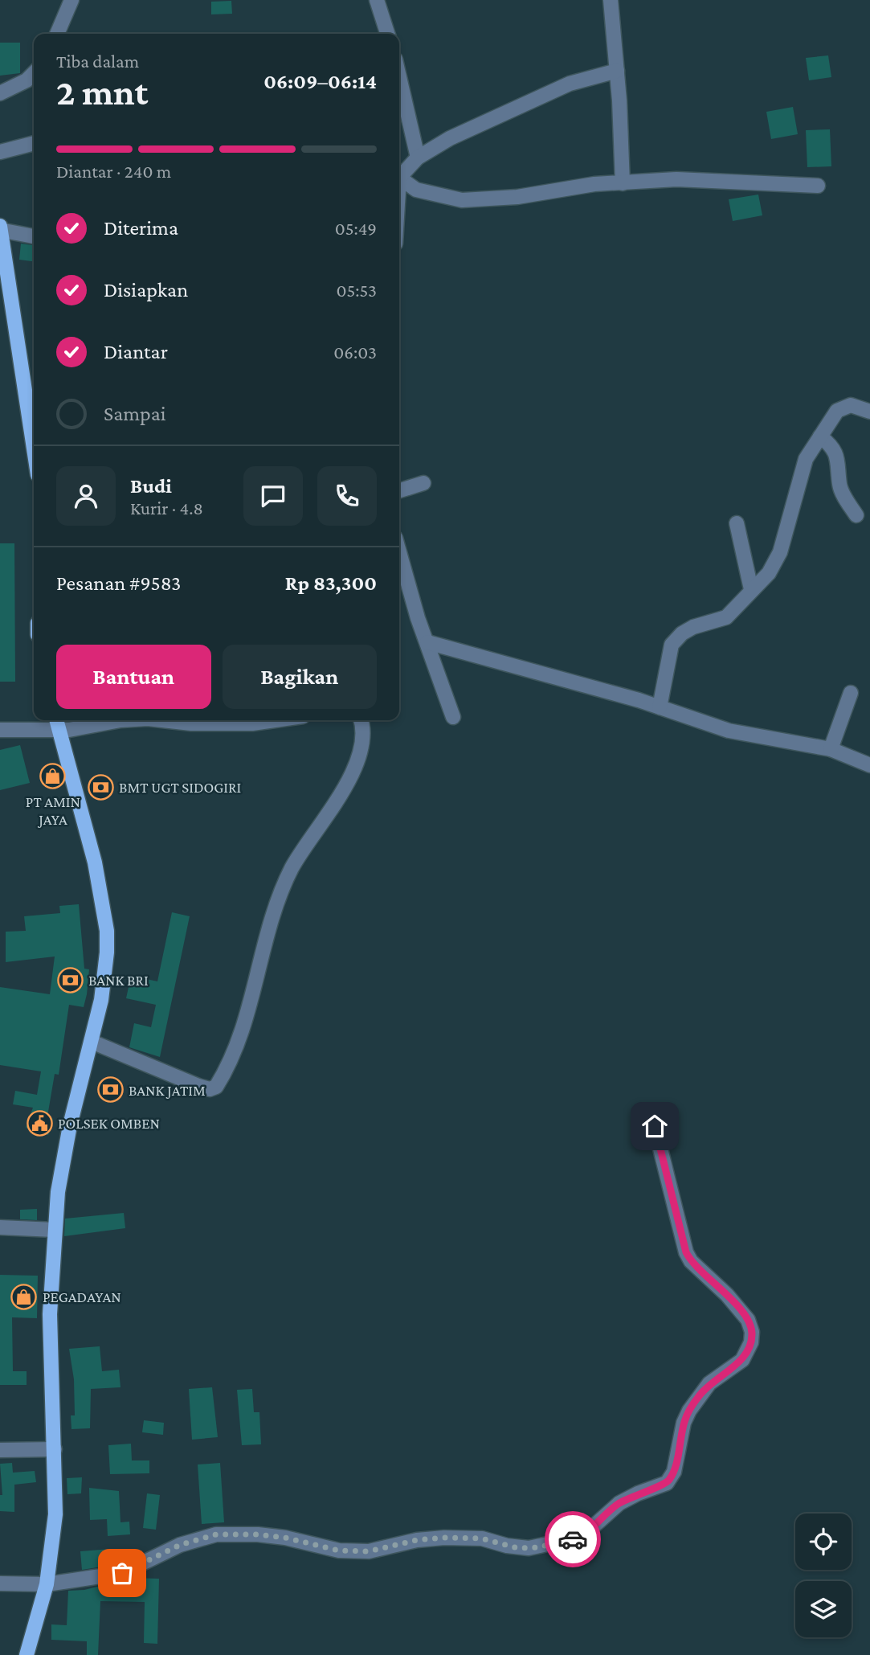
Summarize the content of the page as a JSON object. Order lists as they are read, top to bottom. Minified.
{"places":{"shop":["PT AMIN JAYA","PEGADAYAN"],"bank":["BMT UGT SIDOGIRI","BANK BRI","BANK JATIM"],"public building":["POLSEK OMBEN"]},"page":{"heading":["2 mnt","Tiba dalam","06:09–06:14"],"panel":["Budi","Kurir · 4.8","Pesanan #9583","Rp 83,300"],"bar":"Diantar · 240 m","list":[["Diterima","05:49"],["Disiapkan","05:53"],["Diantar","06:03"],"Sampai"],"buttons":["Bantuan","Bagikan"]}}
